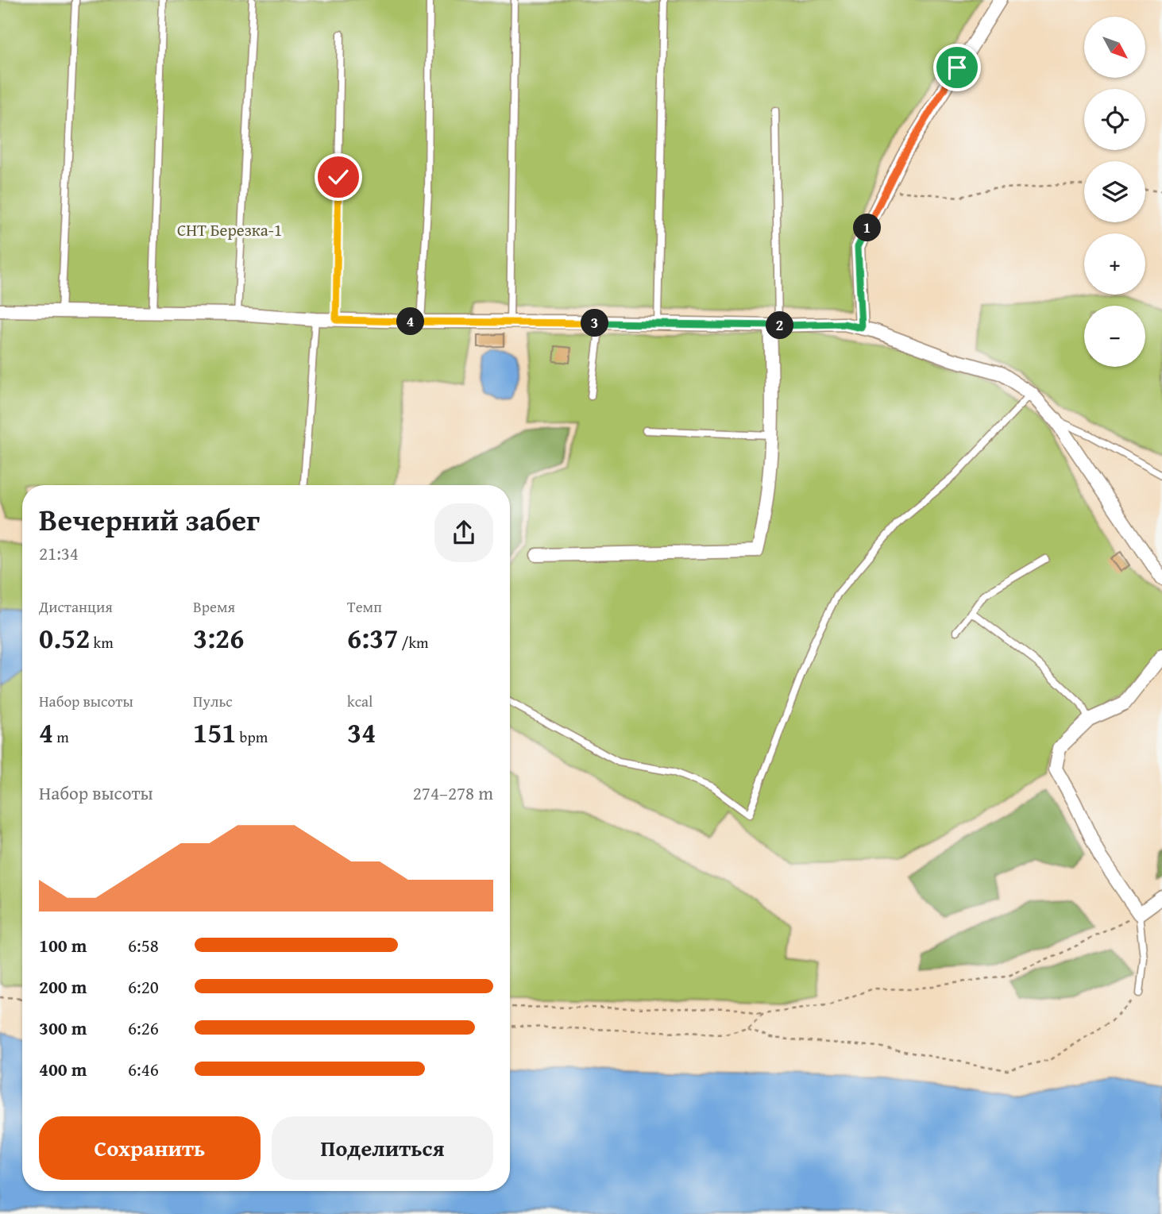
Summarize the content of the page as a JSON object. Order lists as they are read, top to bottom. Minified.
{"parks":["СНТ Березка-1"],"north":"bottom right","page":{"map_buttons":["+","−"],"pins":["1","4","3","2"],"heading":["Вечерний забег","21:34"],"stats":[["Дистанция","0.52 km"],["Время","3:26"],["Темп","6:37 /km"],["Набор высоты","4 m"],["Пульс","151 bpm"],["kcal","34"]],"chart":["Набор высоты","274–278 m"],"list":[{"name":"100 m","note":"6:58"},{"name":"200 m","note":"6:20"},{"name":"300 m","note":"6:26"},{"name":"400 m","note":"6:46"}],"buttons":["Сохранить","Поделиться"]}}
